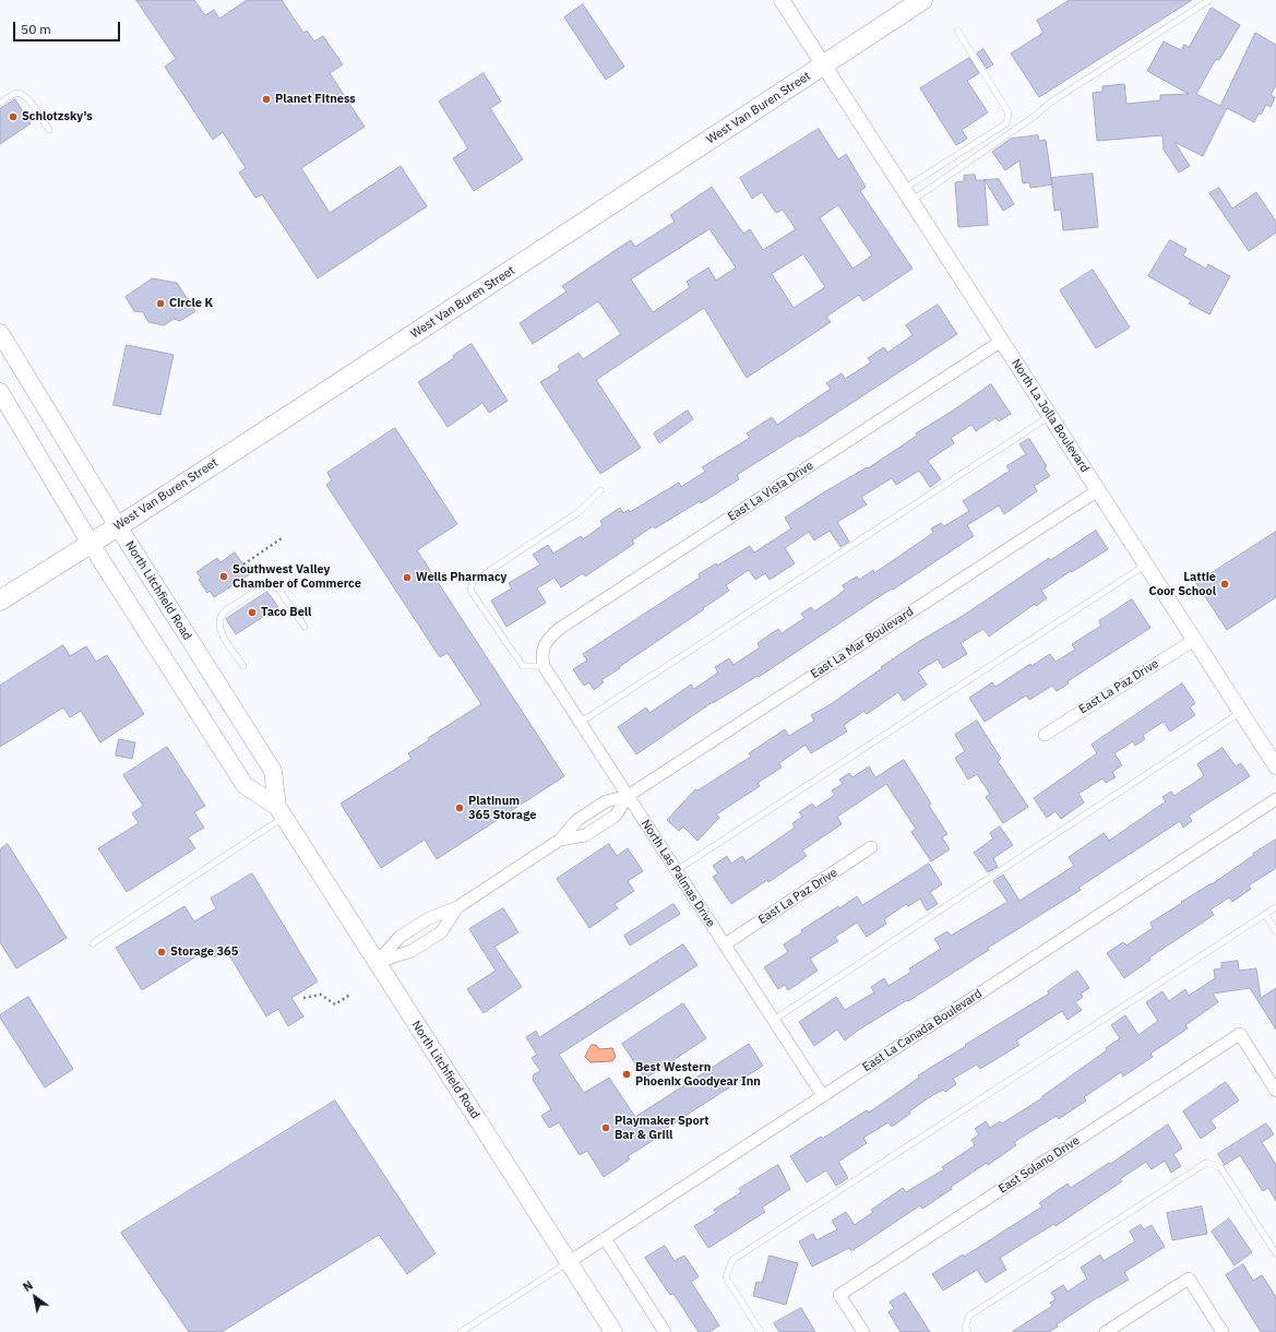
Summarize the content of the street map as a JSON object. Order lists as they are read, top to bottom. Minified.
{"streets":{"main road":["West Van Buren Street","North Litchfield Road"],"street":["North La Jolla Boulevard","East La Vista Drive","East La Mar Boulevard","East La Paz Drive","North Las Palmas Drive","East La Canada Boulevard","East Solano Drive"]},"crossings":[["West Van Buren Street","North La Jolla Boulevard"],["West Van Buren Street","North Litchfield Road"],["North La Jolla Boulevard","East La Vista Drive"],["North La Jolla Boulevard","East La Mar Boulevard"],["North La Jolla Boulevard","East La Paz Drive"],["East La Vista Drive","North Las Palmas Drive"],["North Litchfield Road","East La Mar Boulevard"],["North Litchfield Road","East La Canada Boulevard"],["East La Mar Boulevard","North Las Palmas Drive"],["East La Paz Drive","North Las Palmas Drive"],["North Las Palmas Drive","East La Canada Boulevard"]],"places":["Planet Fitness","Schlotzsky's","Circle K","Southwest Valley Chamber of Commerce","Wells Pharmacy","Lattie Coor School","Taco Bell","Platinum 365 Storage","Storage 365","Best Western Phoenix Goodyear Inn","Playmaker Sport Bar & Grill"],"scale_bar":"50 m","north":"top left"}
